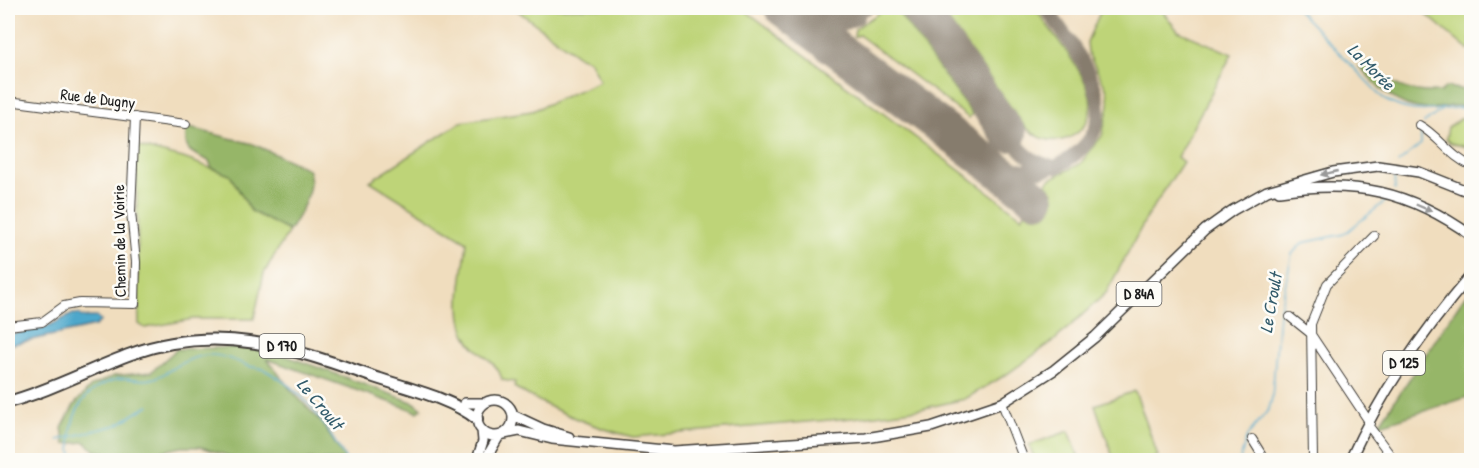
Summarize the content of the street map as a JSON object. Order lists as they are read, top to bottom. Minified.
{"streets":{"highway":["D 170"],"main road":["D 84A","D 125"],"street":["Rue de Dugny","Chemin de la Voirie"]},"crossings":[["Rue de Dugny","Chemin de la Voirie"],["D 84A","D 170"]],"water":["La Morée","Le Croult"]}
